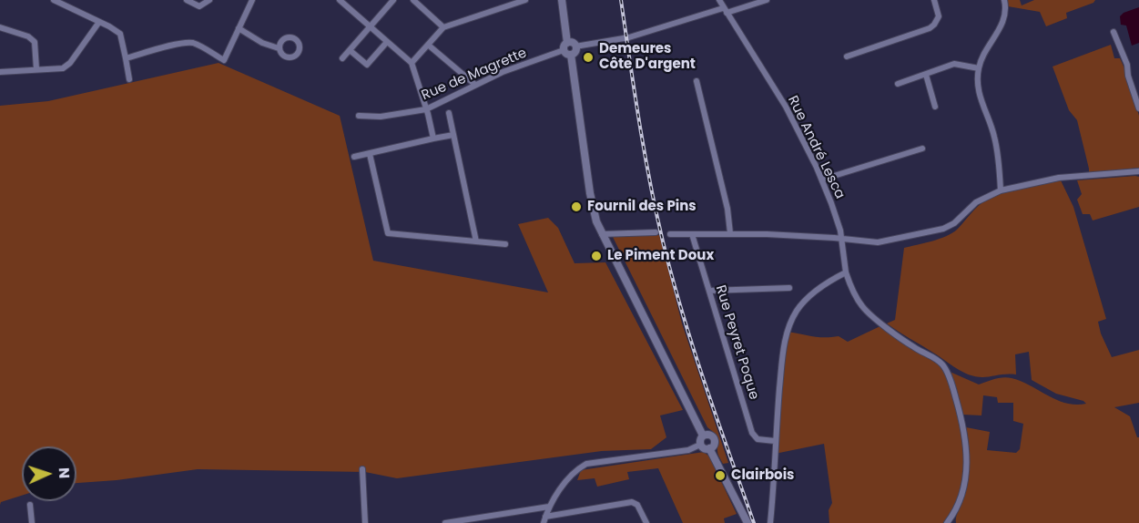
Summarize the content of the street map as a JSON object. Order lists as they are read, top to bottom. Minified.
{"streets":{"street":["Rue de Magrette","Rue André Lesca","Rue Peyret Poque"]},"crossings":[["Rue de Magrette","Rue André Lesca"]],"places":["Demeures Côte D'argent","Fournil des Pins","Le Piment Doux","Clairbois"],"north":"right"}
